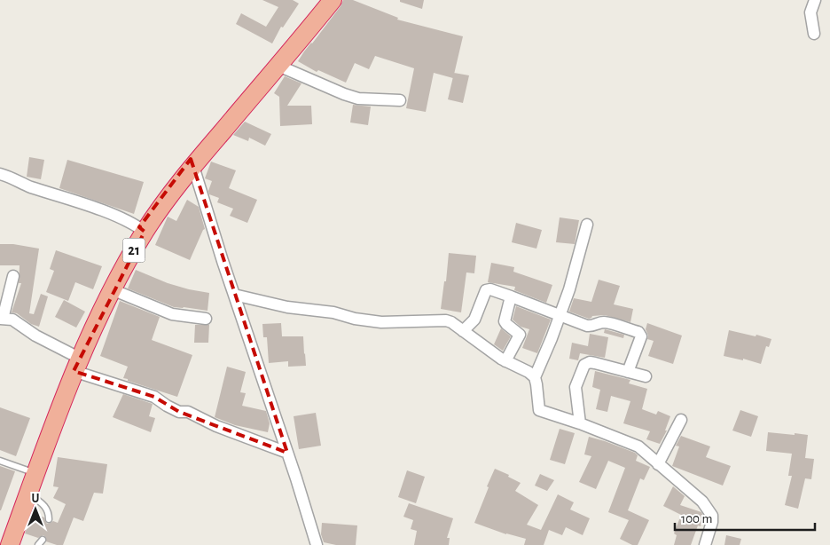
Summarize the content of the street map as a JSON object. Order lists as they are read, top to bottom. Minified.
{"streets":{"highway":["21"]},"scale_bar":"100 m","north":"top"}
